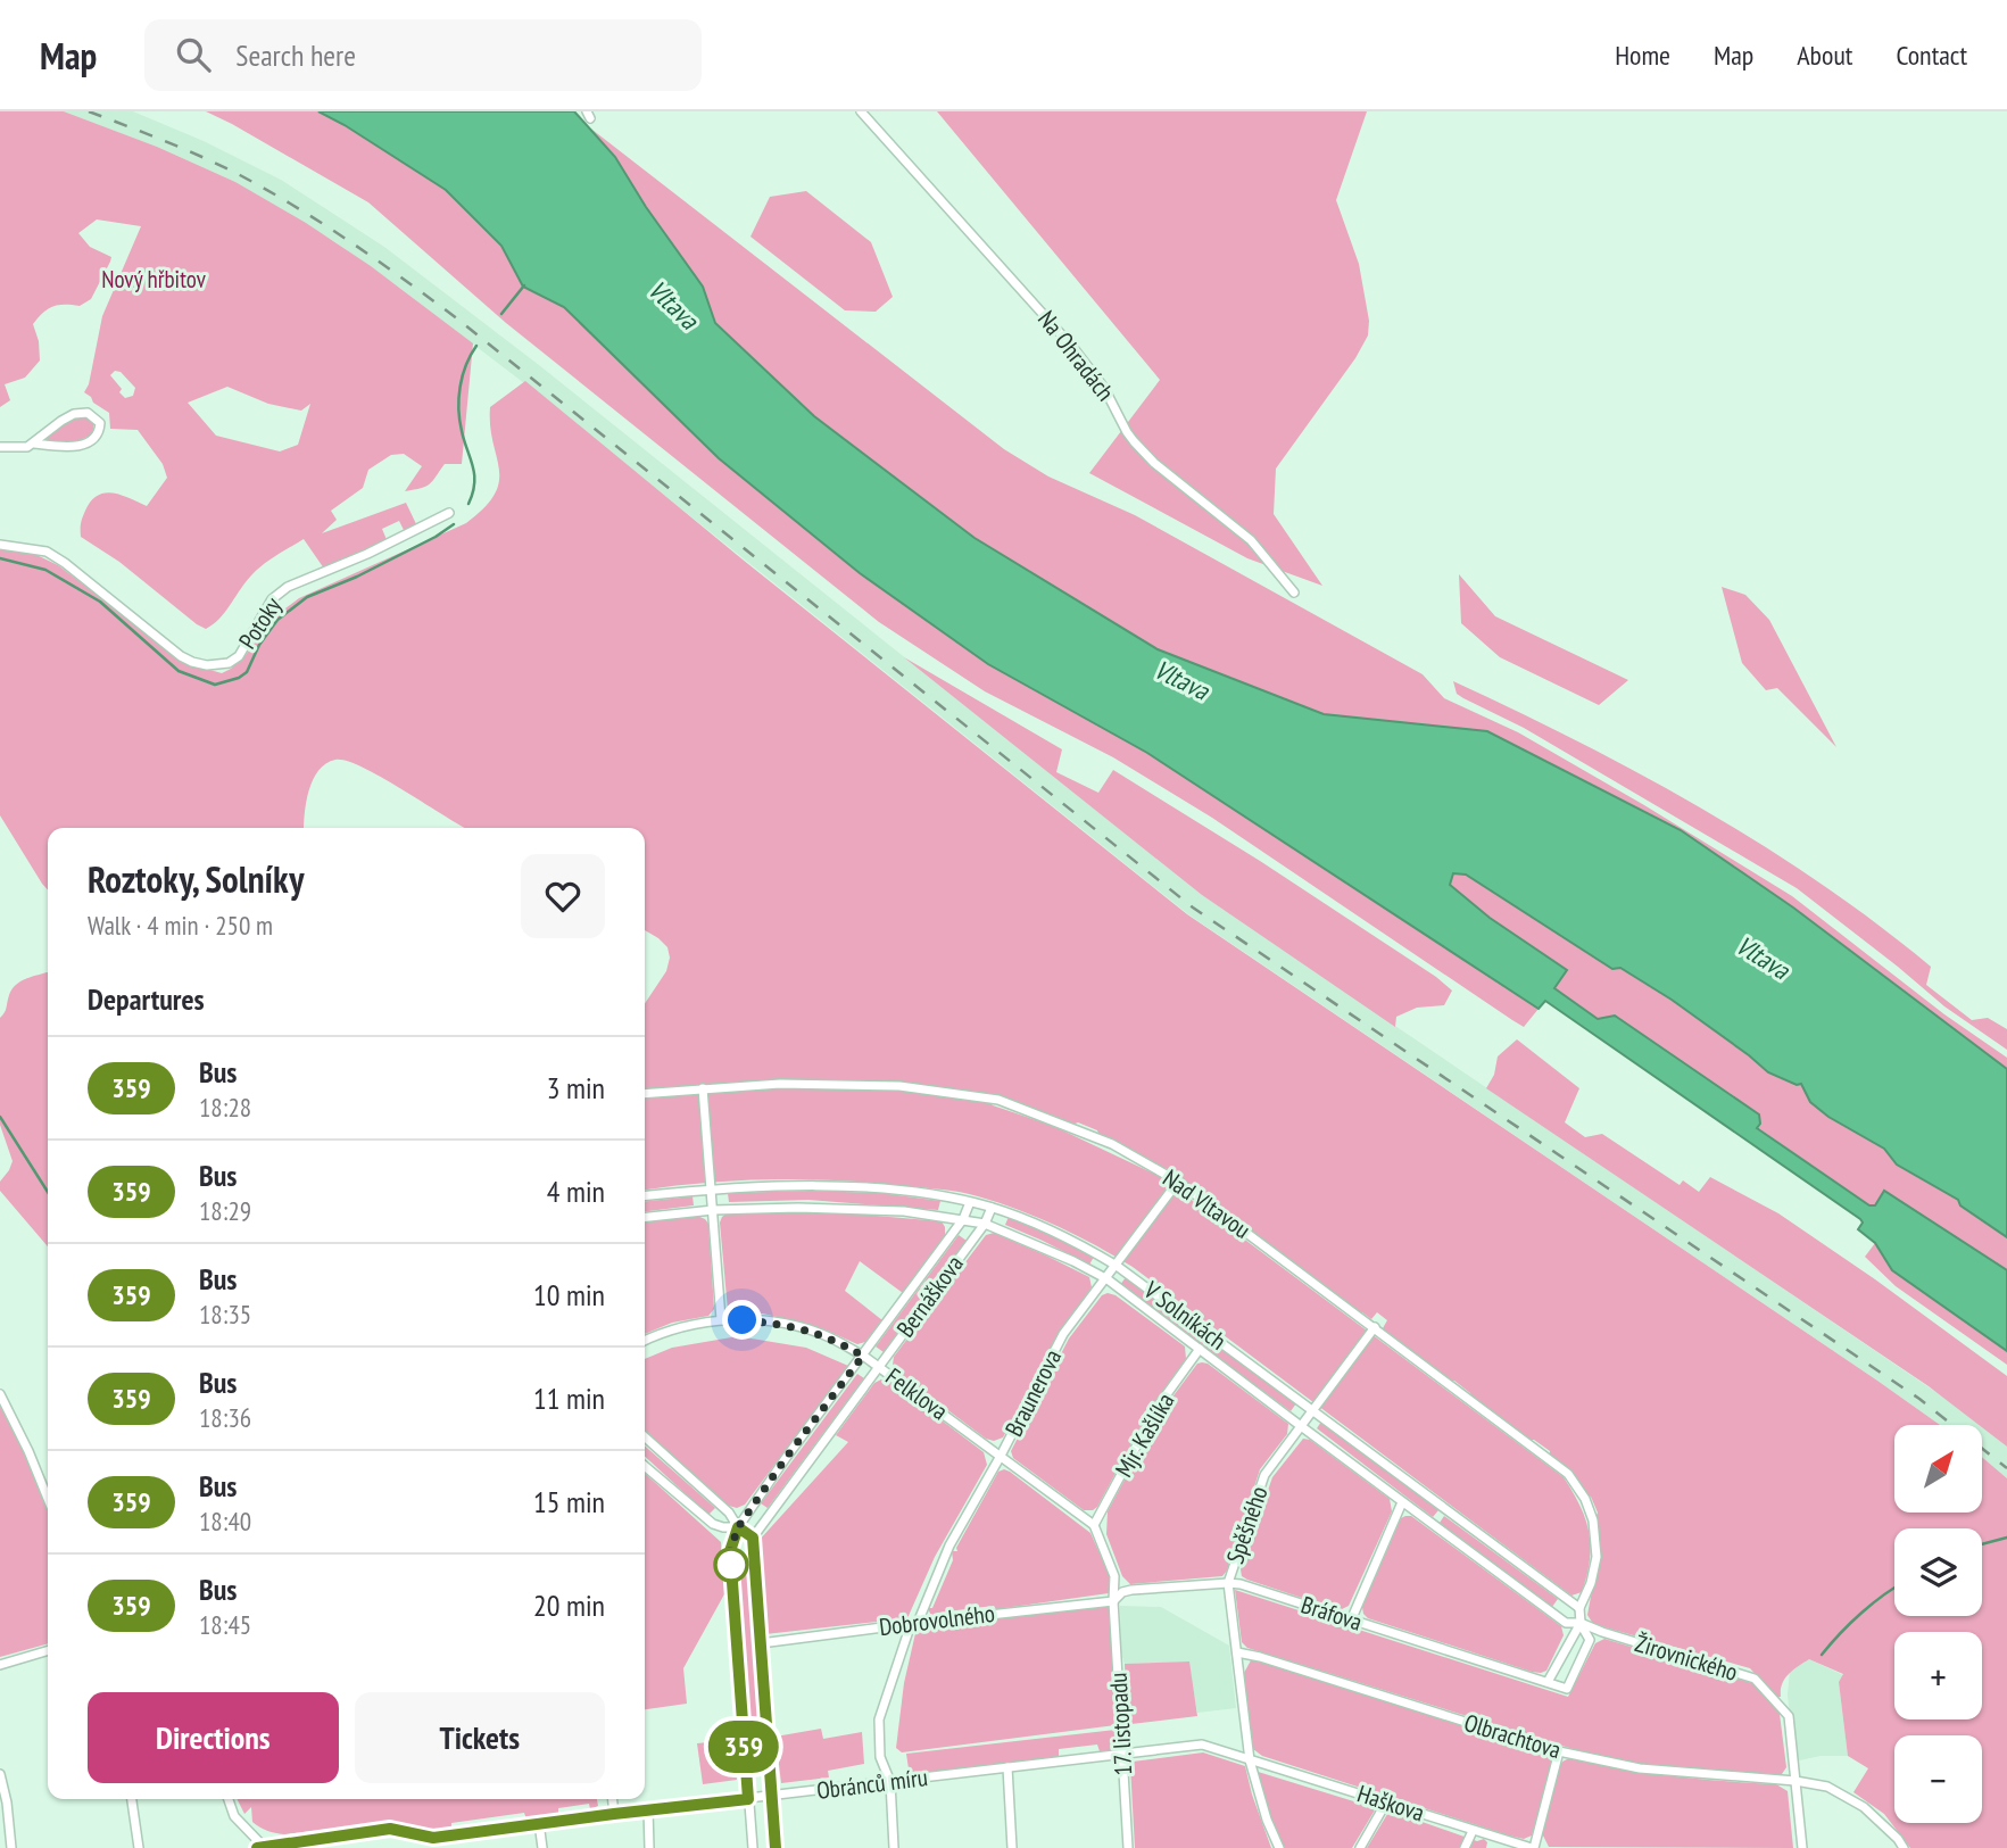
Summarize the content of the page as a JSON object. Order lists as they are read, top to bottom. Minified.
{"streets":{"street":["Na Ohradách","Potoky","Nad Vltavou","Bernáškova","V Solníkách","Braunerova","Felklova","Mjr. Kašlíka","Spěšného","Bráfova","Dobrovolného","Žirovnického","17. listopadu","Olbrachtova","Obránců míru","Haškova"]},"crossings":[["Nad Vltavou","V Solníkách"],["Nad Vltavou","Braunerova"],["Nad Vltavou","Spěšného"],["Bernáškova","V Solníkách"],["Bernáškova","Felklova"],["V Solníkách","Braunerova"],["V Solníkách","Mjr. Kašlíka"],["V Solníkách","Spěšného"],["V Solníkách","Žirovnického"],["Braunerova","Felklova"],["Braunerova","Dobrovolného"],["Braunerova","Obránců míru"],["Felklova","Mjr. Kašlíka"],["Spěšného","Bráfova"],["Spěšného","Olbrachtova"],["Spěšného","Obránců míru"],["Spěšného","Haškova"],["Bráfova","Dobrovolného"],["Bráfova","17. listopadu"],["Dobrovolného","17. listopadu"],["Žirovnického","Olbrachtova"],["17. listopadu","Obránců míru"],["Obránců míru","Haškova"]],"water":["Vltava"],"parks":["Nový hřbitov"],"lines":["bus line 359"],"north":"top right","page":{"header":"Map","search":"Search here","nav":["Home","Map","About","Contact"],"on_map":"359","heading":[["Roztoky, Solníky","Walk · 4 min · 250 m"],"Departures"],"list":[{"mark":"359","name":"Bus","note":"18:28","value":"3 min"},{"mark":"359","name":"Bus","note":"18:29","value":"4 min"},{"mark":"359","name":"Bus","note":"18:35","value":"10 min"},{"mark":"359","name":"Bus","note":"18:36","value":"11 min"},{"mark":"359","name":"Bus","note":"18:40","value":"15 min"},{"mark":"359","name":"Bus","note":"18:45","value":"20 min"}],"map_buttons":["+","−"],"buttons":["Directions","Tickets"]}}
